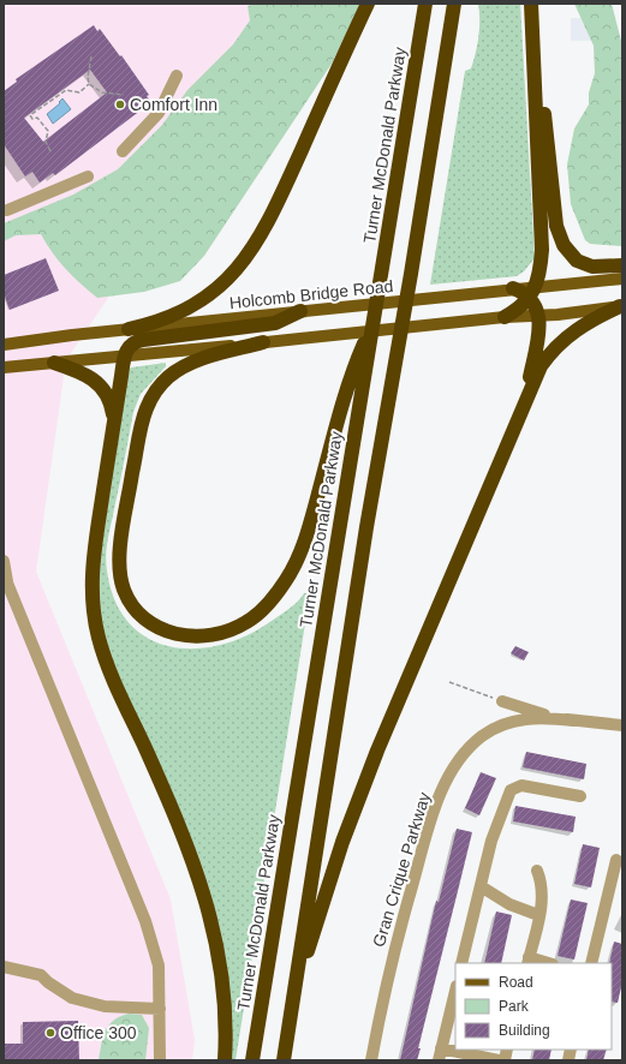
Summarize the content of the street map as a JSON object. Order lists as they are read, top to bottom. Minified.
{"streets":{"highway":["Turner McDonald Parkway"],"main road":["Holcomb Bridge Road"],"street":["Gran Crique Parkway"]},"places":["Comfort Inn","Office 300"],"legend":["Road","Park","Building"]}
